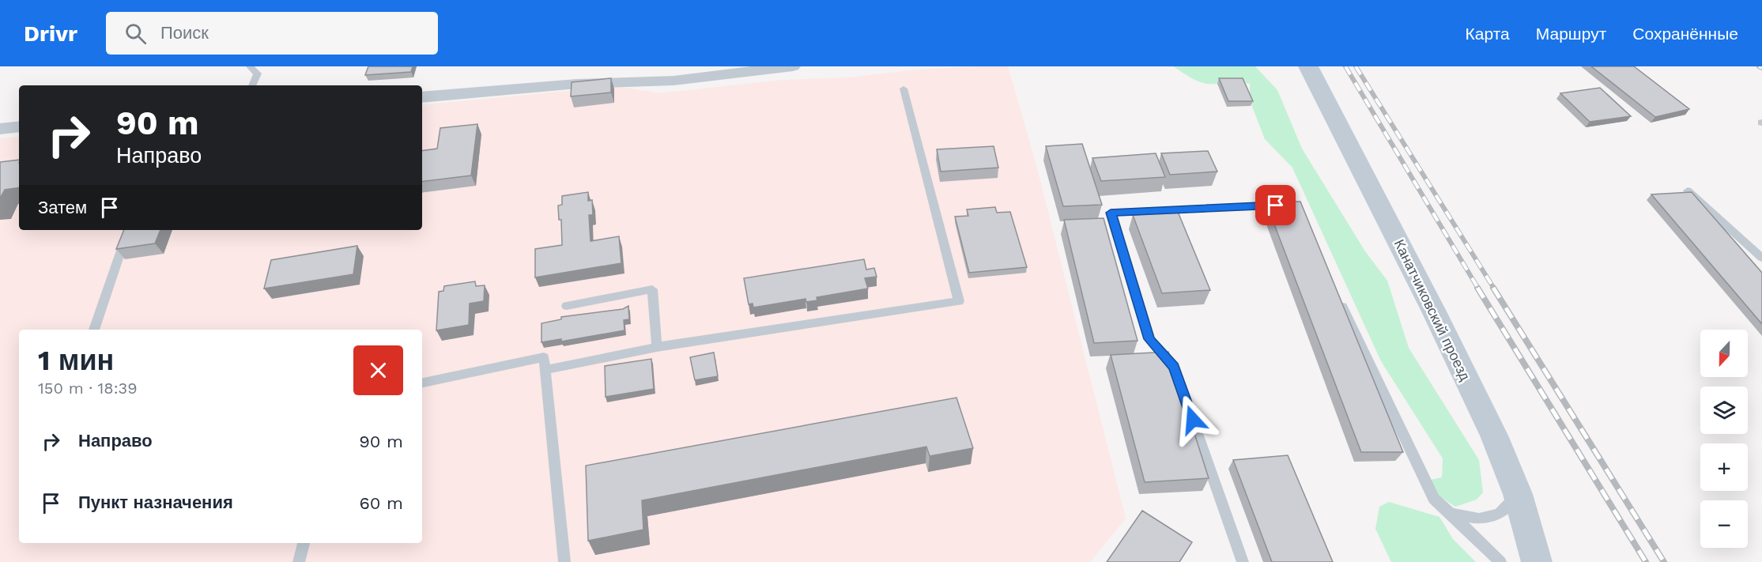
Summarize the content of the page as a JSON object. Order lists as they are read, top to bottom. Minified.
{"streets":{"street":["Канатчиковский проезд"]},"north":"bottom","page":{"header":"Drivr","search":"Поиск","nav":["Карта","Маршрут","Сохранённые"],"turn":["90 m","Направо"],"then":"Затем","map_buttons":["+","−"],"heading":["1 мин","150 m · 18:39"],"list":[{"name":"Направо","value":"90 m"},{"name":"Пункт назначения","value":"60 m"}]}}
